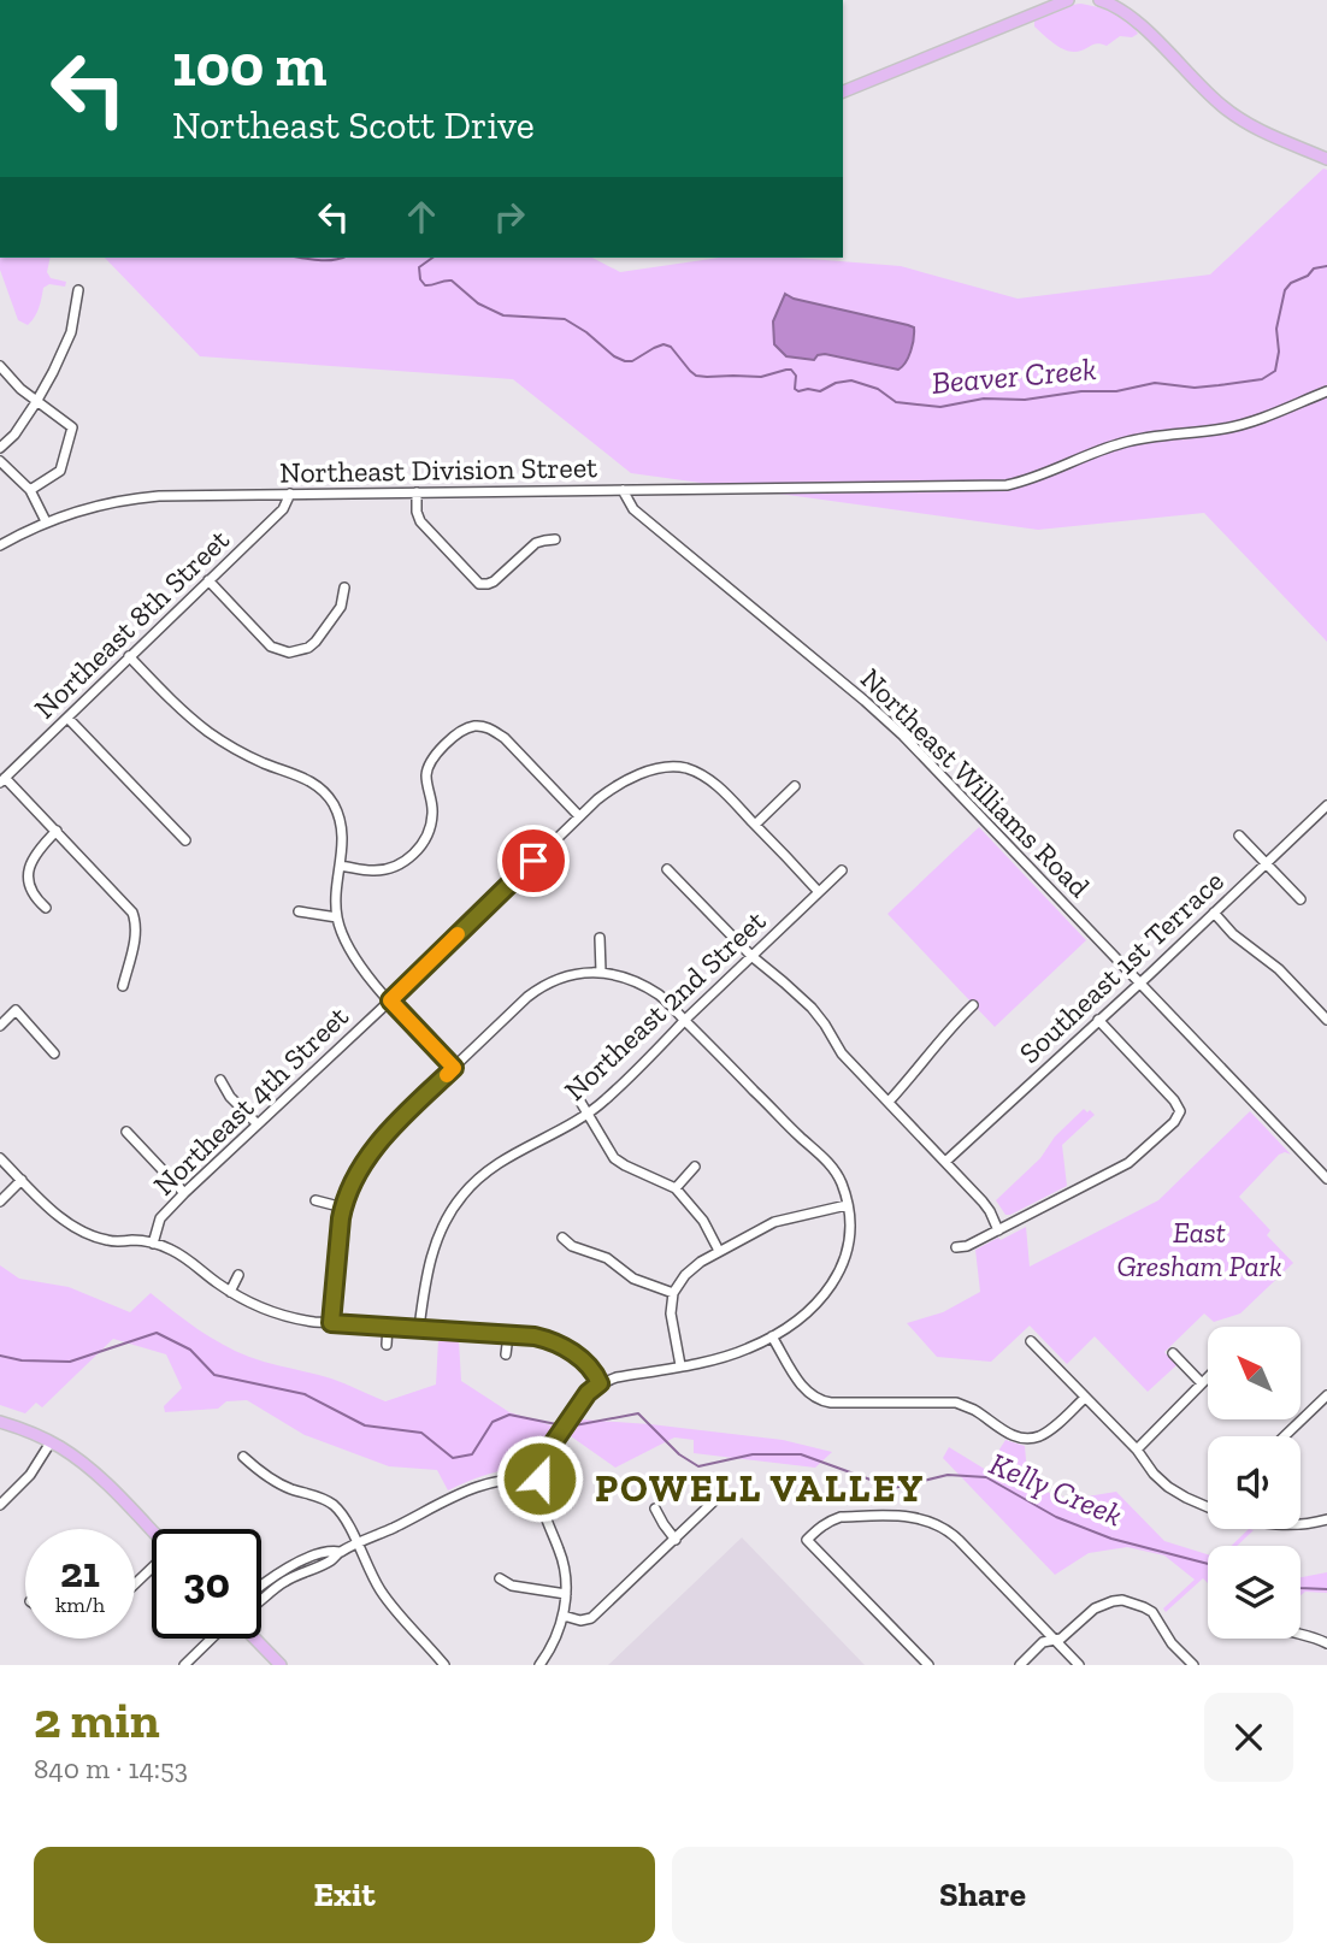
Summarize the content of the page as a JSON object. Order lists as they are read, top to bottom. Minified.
{"streets":{"street":["Northeast Division Street","Northeast 8th Street","Northeast Williams Road","Southeast 1st Terrace","Northeast 2nd Street","Northeast 4th Street"]},"crossings":[["Northeast Division Street","Northeast 8th Street"],["Northeast Division Street","Northeast Williams Road"],["Northeast Williams Road","Southeast 1st Terrace"],["Northeast 2nd Street","Northeast 4th Street"]],"districts":["POWELL VALLEY"],"water":["Beaver Creek","Kelly Creek"],"parks":["East Gresham Park"],"north":"top left","page":{"turn":["100 m","Northeast Scott Drive"],"speed":"21 km/h","limit":"30","heading":["2 min","840 m · 14:53"],"buttons":["Exit","Share"]}}
